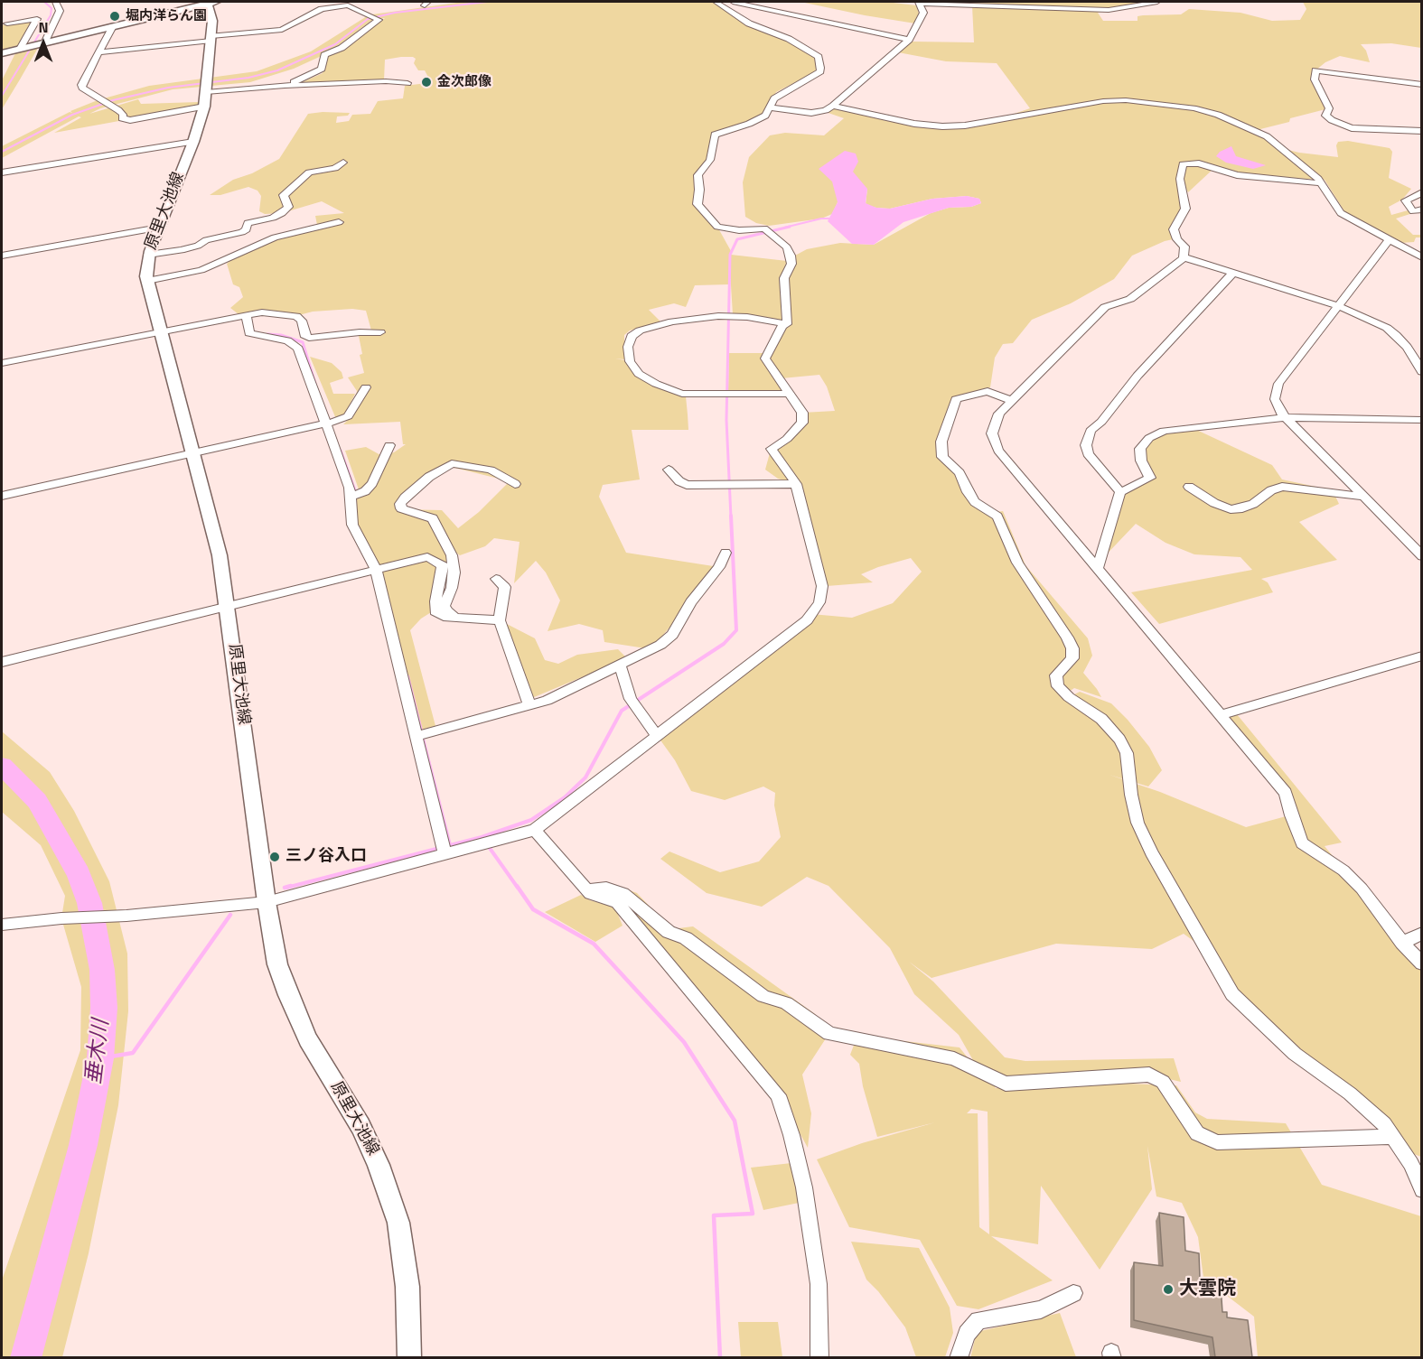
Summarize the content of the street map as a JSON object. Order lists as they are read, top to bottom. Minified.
{"streets":{"main road":["原里大池線"]},"water":["垂木川"],"places":["堀内洋らん園","金次郎像","三ノ谷入口","大雲院"],"north":"top"}
